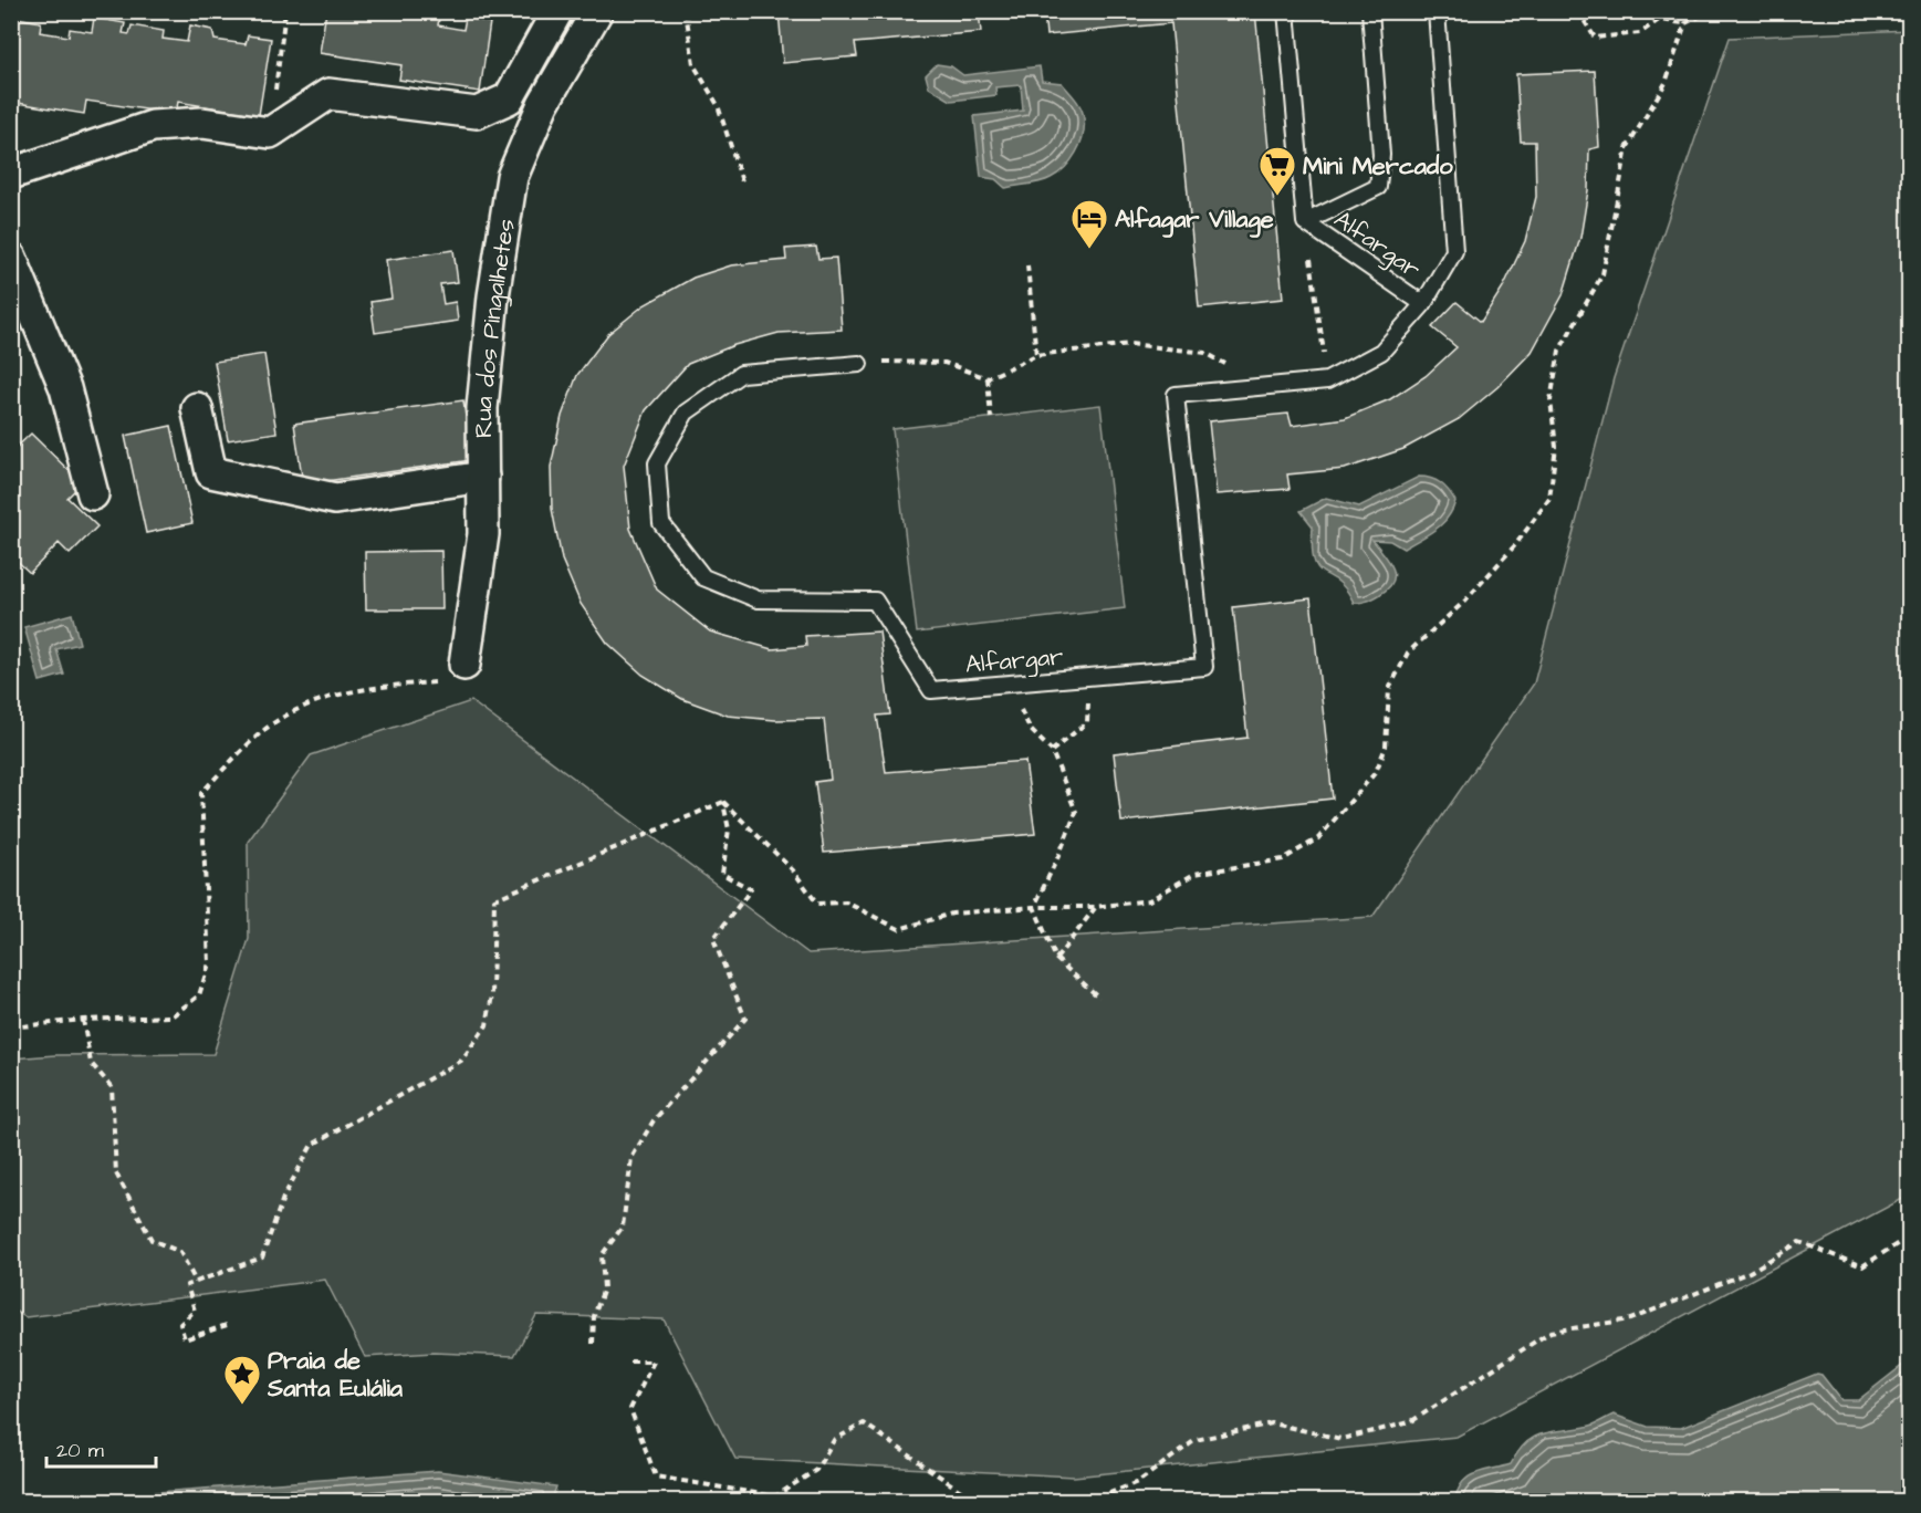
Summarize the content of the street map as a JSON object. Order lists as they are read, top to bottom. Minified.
{"streets":{"street":["Rua dos Pingalhetes"],"lane":["Alfargar"]},"places":{"supermarket":["Mini Mercado"],"hotel":["Alfagar Village"],"place":["Praia de Santa Eulália"]},"scale_bar":"20 m"}
